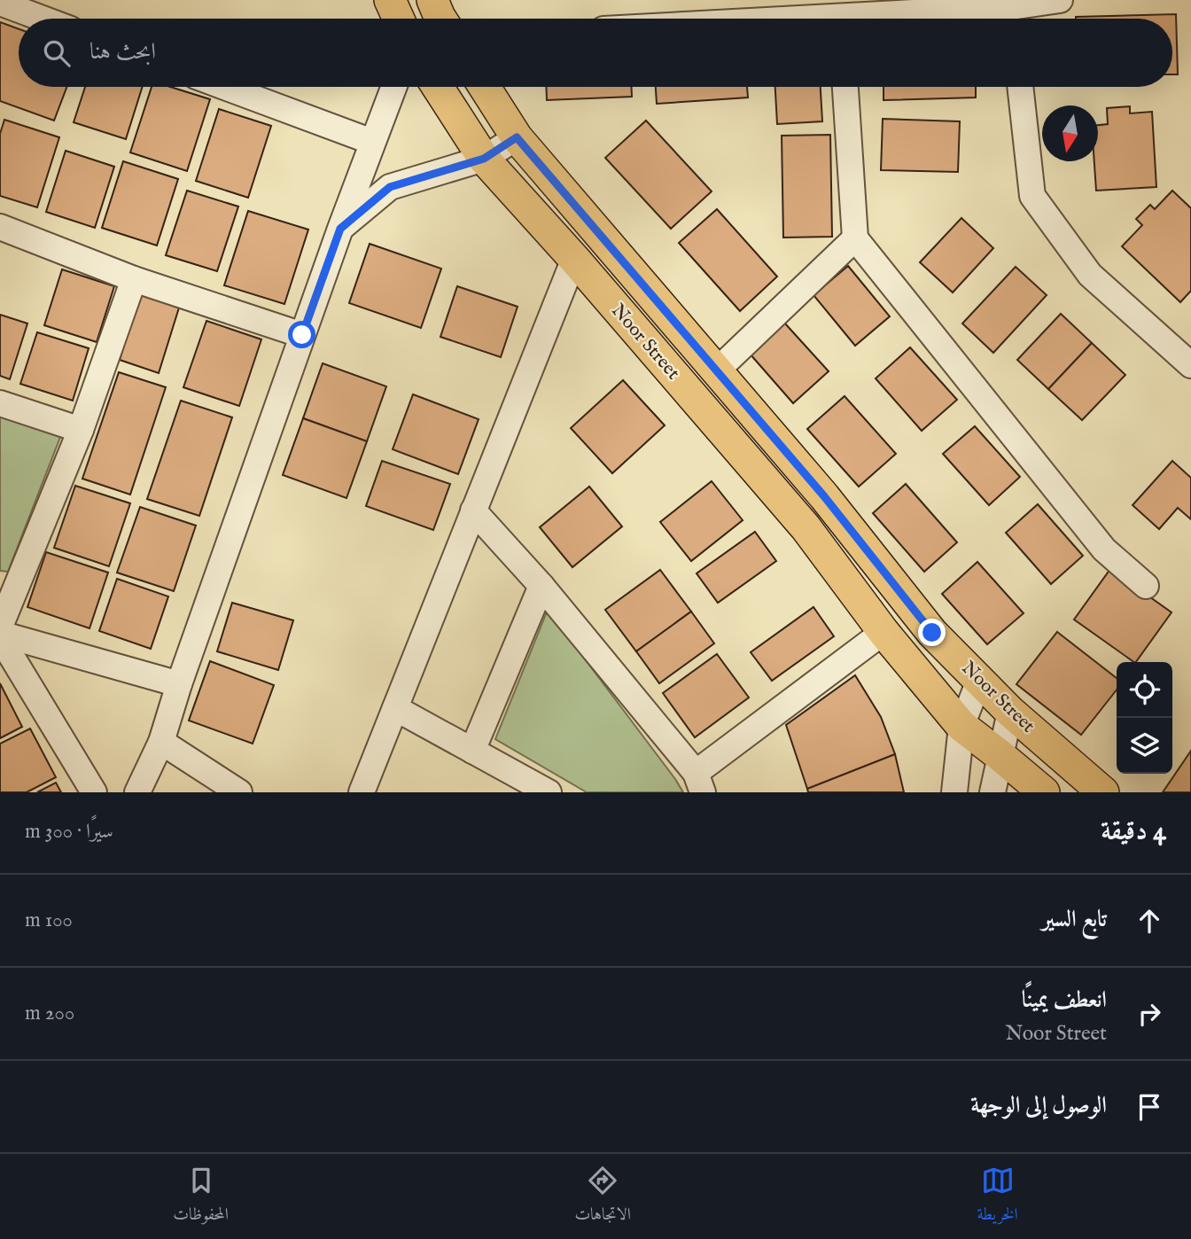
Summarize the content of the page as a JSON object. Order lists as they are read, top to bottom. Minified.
{"streets":{"main road":["Noor Street"]},"north":"bottom","page":{"search":"ابحث هنا","heading":["4 دقيقة","سيرًا · 300 m"],"list":[["تابع السير","100 m"],["انعطف يمينًا","Noor Street","200 m"],"الوصول إلى الوجهة"],"nav":["الخريطة","الاتجاهات","المحفوظات"]}}
